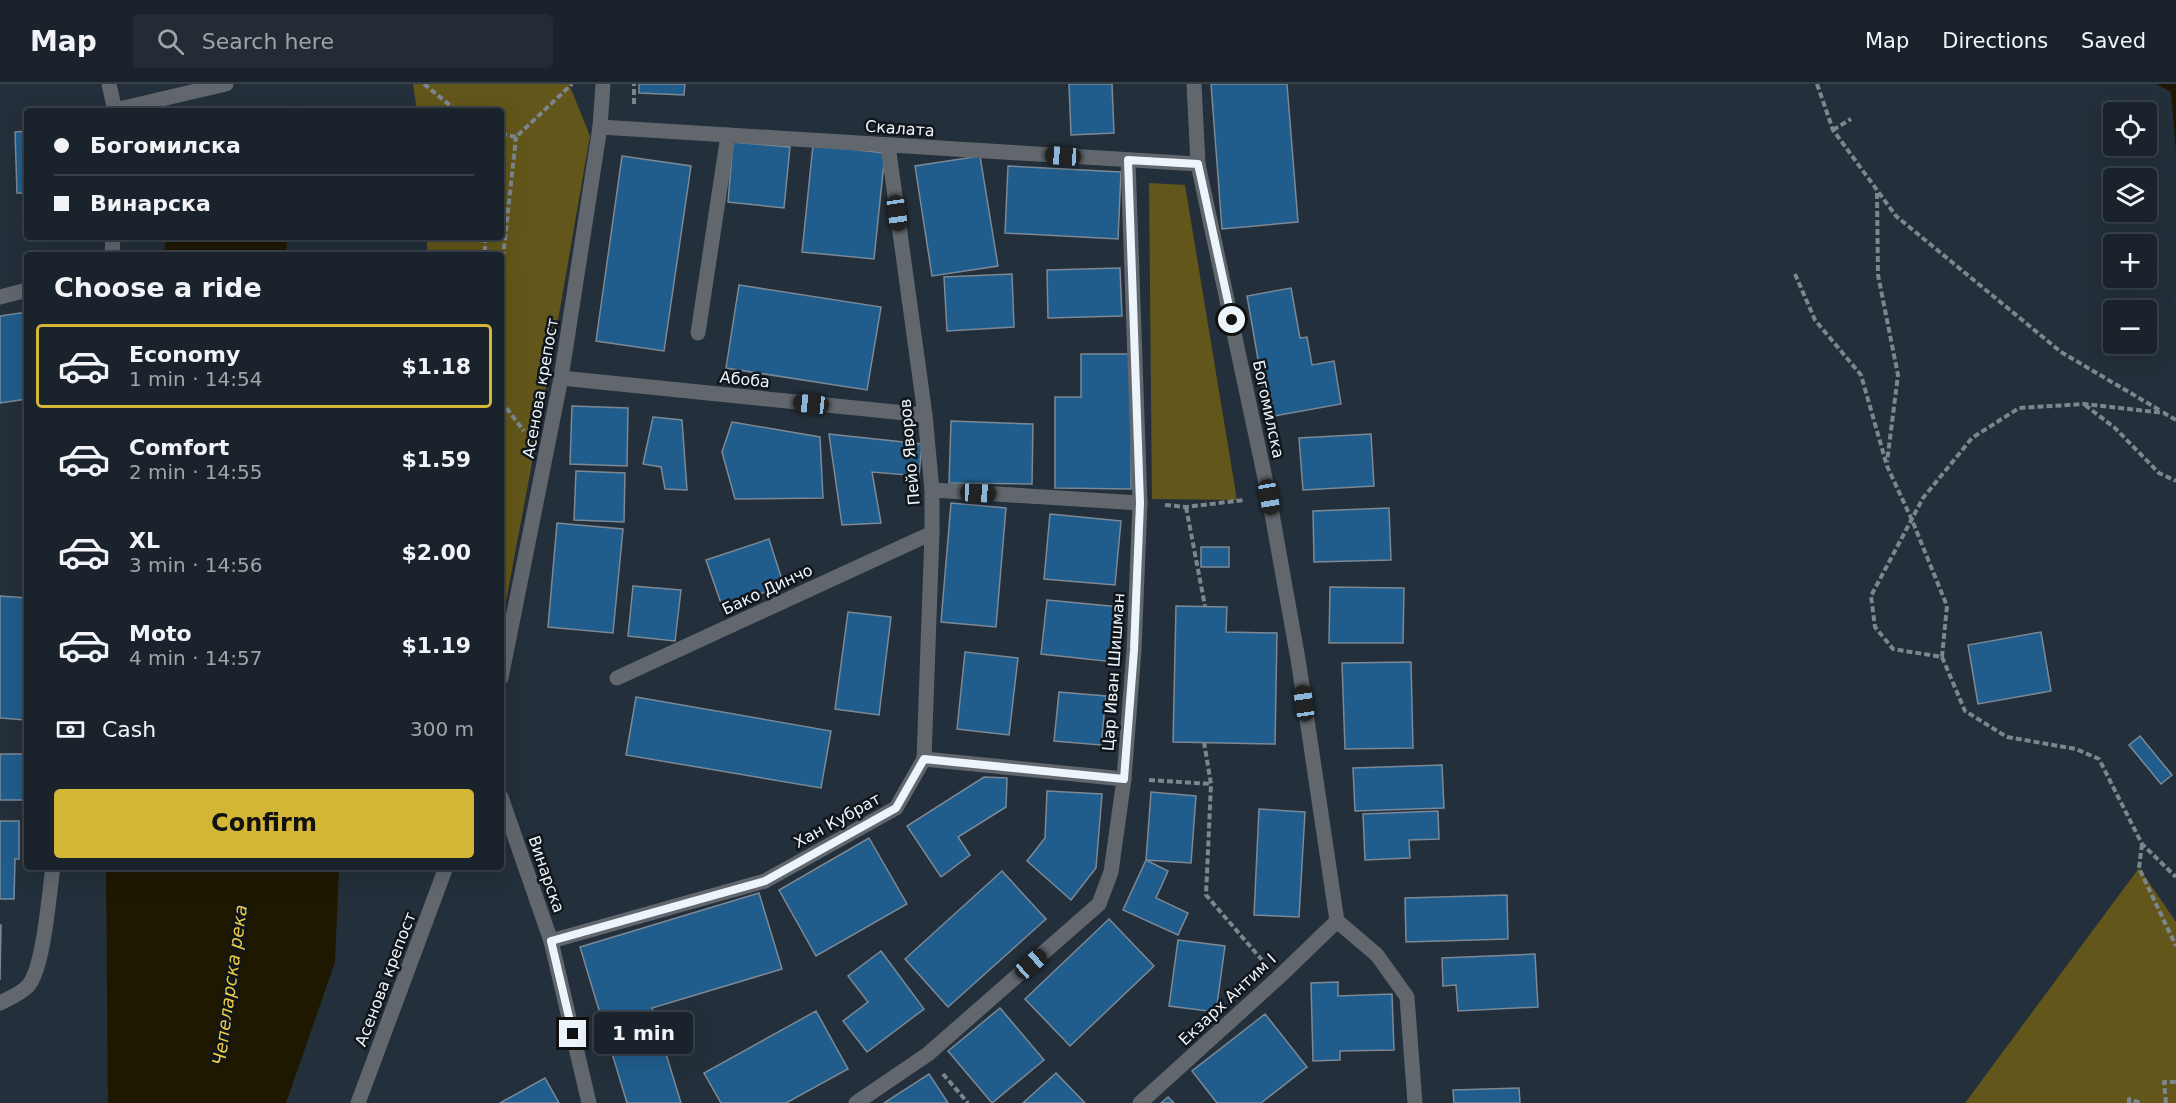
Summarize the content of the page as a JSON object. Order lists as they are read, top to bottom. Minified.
{"streets":{"street":["Скалата","Абоба","Асенова крепост","Богомилска","Пейо Яворов","Бако Динчо","Цар Иван Шишман","Хан Кубрат","Винарска","Екзарх Антим I"]},"crossings":[["Скалата","Асенова крепост"],["Скалата","Богомилска"],["Скалата","Пейо Яворов"],["Скалата","Цар Иван Шишман"],["Абоба","Асенова крепост"],["Абоба","Пейо Яворов"],["Богомилска","Екзарх Антим I"],["Пейо Яворов","Бако Динчо"],["Пейо Яворов","Хан Кубрат"],["Хан Кубрат","Винарска"]],"water":["Чепеларска река"],"page":{"header":"Map","search":"Search here","nav":["Map","Directions","Saved"],"map_buttons":["+","−"],"banner":["Богомилска","Винарска"],"heading":"Choose a ride","list":[{"name":"Economy","note":"1 min · 14:54","value":"$1.18"},{"name":"Comfort","note":"2 min · 14:55","value":"$1.59"},{"name":"XL","note":"3 min · 14:56","value":"$2.00"},{"name":"Moto","note":"4 min · 14:57","value":"$1.19"}],"pay":["Cash","300 m"],"buttons":"Confirm","bubble":"1 min"}}
